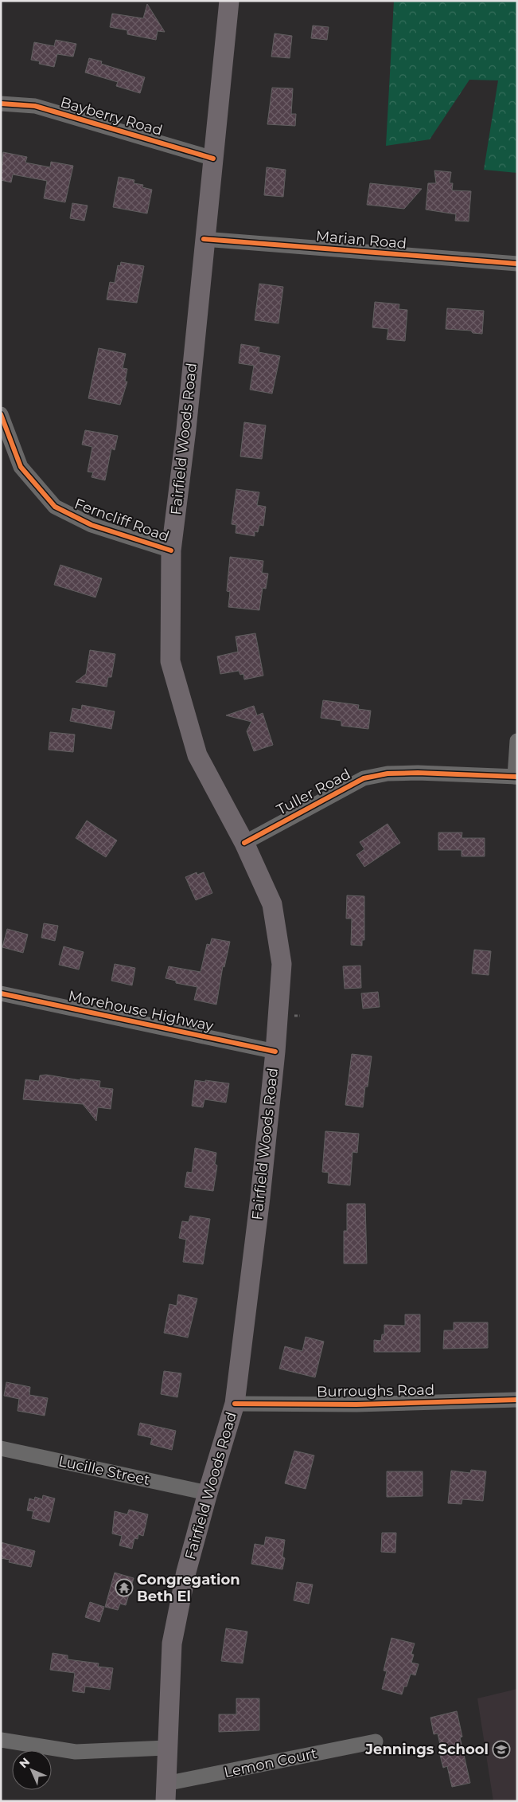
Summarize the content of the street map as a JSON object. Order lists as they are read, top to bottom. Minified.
{"streets":{"main road":["Fairfield Woods Road"],"street":["Bayberry Road","Marian Road","Ferncliff Road","Tuller Road","Morehouse Highway","Burroughs Road","Lucille Street","Lemon Court"]},"crossings":[["Bayberry Road","Fairfield Woods Road"],["Marian Road","Fairfield Woods Road"],["Fairfield Woods Road","Ferncliff Road"],["Fairfield Woods Road","Tuller Road"],["Fairfield Woods Road","Morehouse Highway"],["Fairfield Woods Road","Burroughs Road"],["Fairfield Woods Road","Lucille Street"],["Fairfield Woods Road","Lemon Court"]],"places":{"temple":["Congregation Beth El"],"school or university":["Jennings School"]},"north":"top left"}
